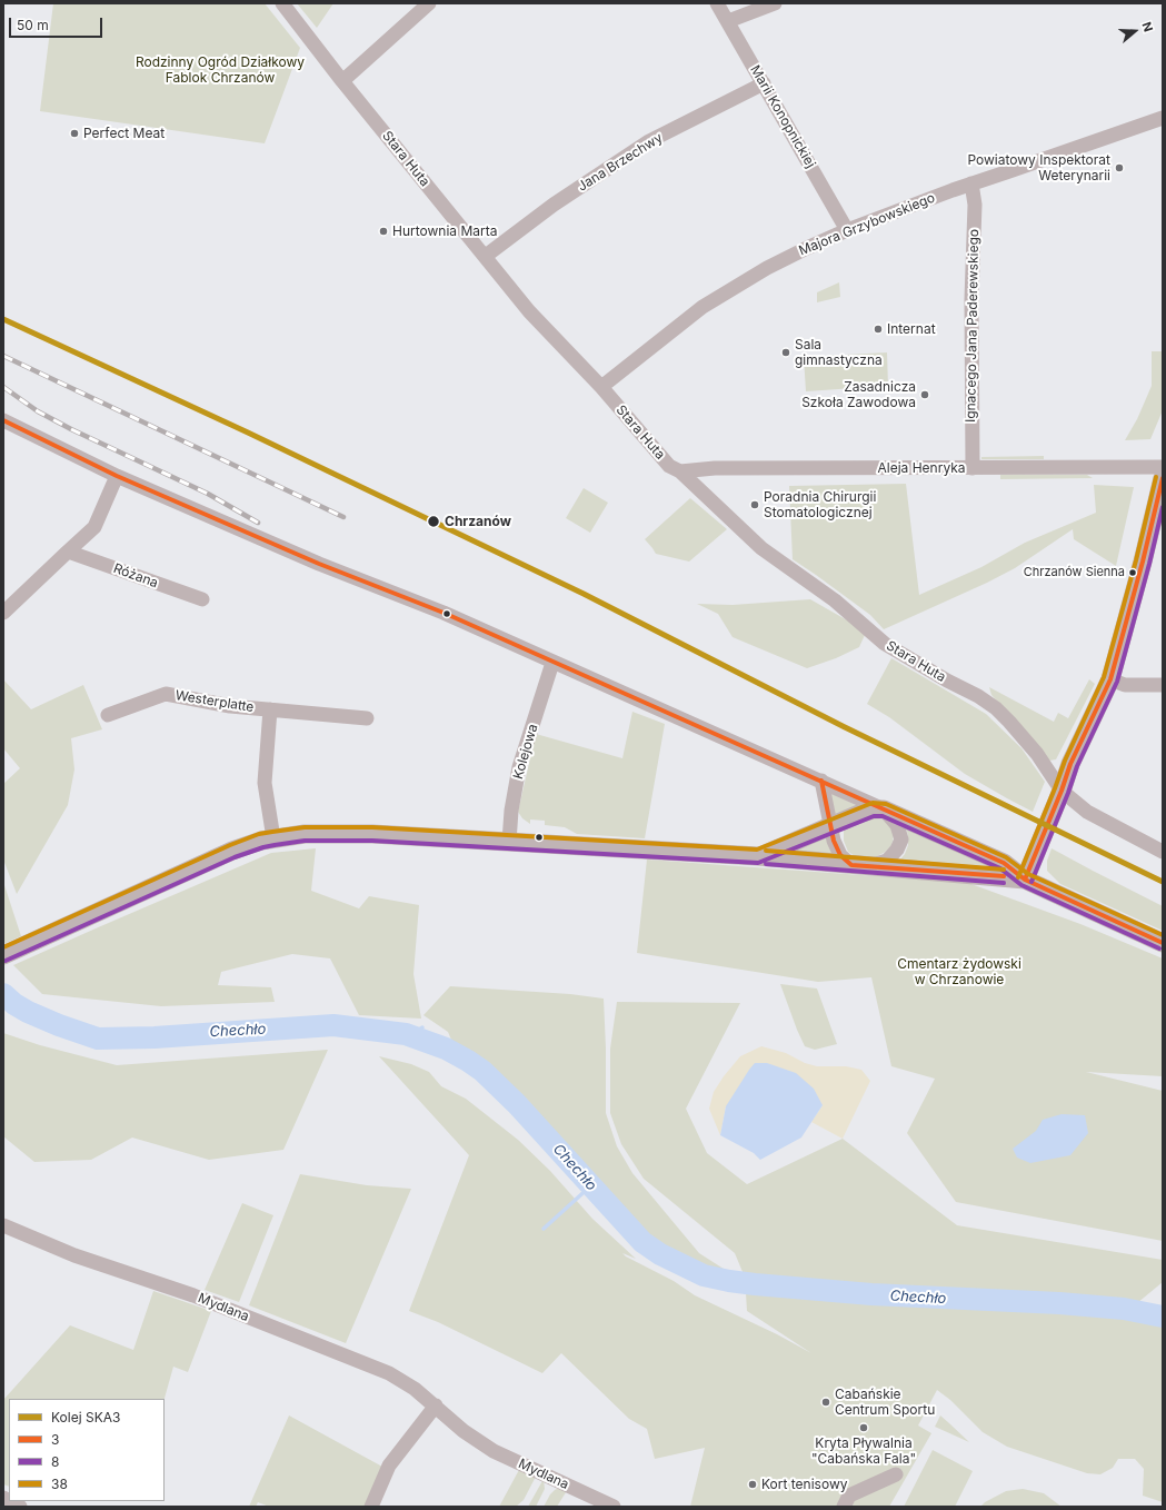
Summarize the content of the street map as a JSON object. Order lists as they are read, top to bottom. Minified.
{"streets":{"street":["Marii Konopnickiej","Stara Huta","Jana Brzechwy","Majora Grzybowskiego","Ignacego Jana Paderewskiego","Aleja Henryka","Różana","Westerplatte","Kolejowa","Mydlana"]},"crossings":[["Marii Konopnickiej","Jana Brzechwy"],["Marii Konopnickiej","Majora Grzybowskiego"],["Stara Huta","Jana Brzechwy"],["Stara Huta","Majora Grzybowskiego"],["Stara Huta","Aleja Henryka"],["Majora Grzybowskiego","Ignacego Jana Paderewskiego"],["Ignacego Jana Paderewskiego","Aleja Henryka"]],"water":["Chechło"],"parks":["Rodzinny Ogród Działkowy Fablok Chrzanów","Cmentarz żydowski w Chrzanowie"],"places":["Perfect Meat","Powiatowy Inspektorat Weterynarii","Hurtownia Marta","Internat","Sala gimnastyczna","Zasadnicza Szkoła Zawodowa","Poradnia Chirurgii Stomatologicznej","Chrzanów","Chrzanów Sienna","Cabańskie Centrum Sportu","Kryta Pływalnia \"Cabańska Fala\"","Kort tenisowy"],"lines":["rail line SKA3","transit line 3","transit line 38","transit line 8"],"legend":["Kolej SKA3","3","8","38"],"scale_bar":"50 m","north":"right"}
